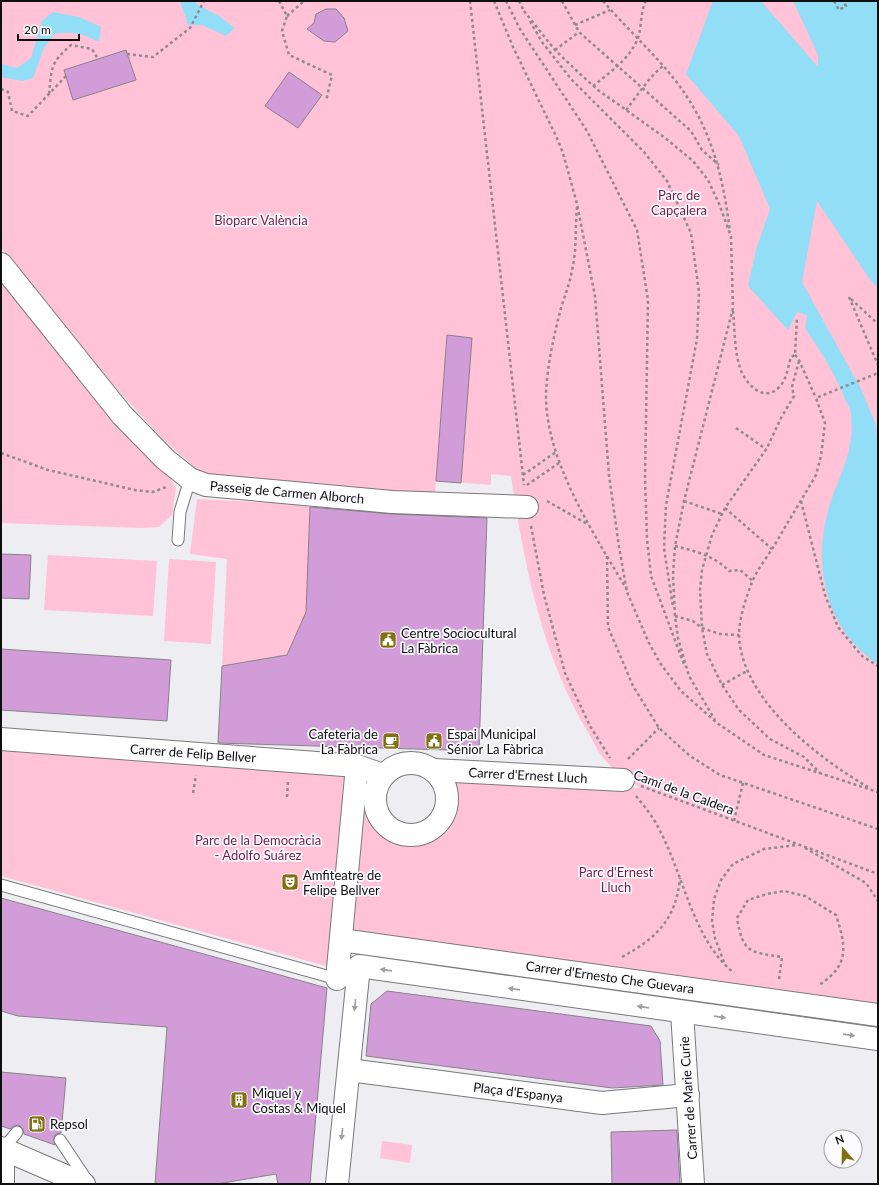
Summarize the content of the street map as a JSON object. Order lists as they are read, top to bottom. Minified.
{"streets":{"street":["Passeig de Carmen Alborch","Carrer de Felip Bellver","Carrer d'Ernest Lluch","Carrer d'Ernesto Che Guevara","Plaça d'Espanya","Carrer de Marie Curie"],"path":["Camí de la Caldera"]},"crossings":[["Passeig de Carmen Alborch","Camí de la Caldera"],["Carrer de Felip Bellver","Carrer d'Ernest Lluch"],["Carrer d'Ernest Lluch","Camí de la Caldera"],["Carrer d'Ernesto Che Guevara","Carrer de Marie Curie"],["Plaça d'Espanya","Carrer de Marie Curie"]],"parks":["Parc de Capçalera","Bioparc València","Parc de la Democràcia - Adolfo Suárez","Parc d'Ernest Lluch"],"places":{"public building":["Centre Sociocultural La Fàbrica","Espai Municipal Sénior La Fàbrica"],"cafe":["Cafeteria de La Fàbrica"],"theatre":["Amfiteatre de Felipe Bellver"],"building":["Miquel y Costas & Miquel"],"fuel station":["Repsol"]},"scale_bar":"20 m","north":"top"}
